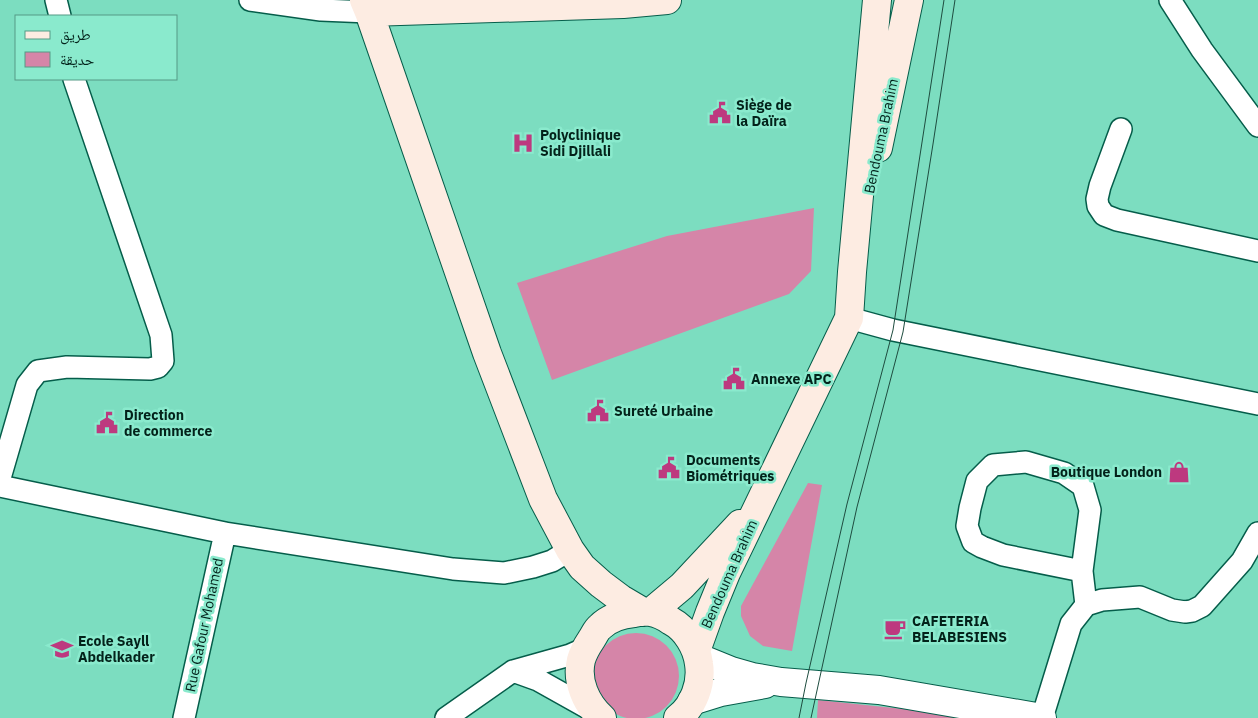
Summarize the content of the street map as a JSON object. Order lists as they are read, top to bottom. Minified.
{"streets":{"main road":["Bendouma Brahim"],"street":["Rue Gafour Mohamed"]},"places":{"public building":["Siège de la Daïra","Annexe APC","Sureté Urbaine","Direction de commerce","Documents Biométriques"],"hospital":["Polyclinique Sidi Djillali"],"shop":["Boutique London"],"cafe":["CAFETERIA BELABESIENS"],"school or university":["Ecole Sayll Abdelkader"]},"legend":["طريق","حديقة"]}
